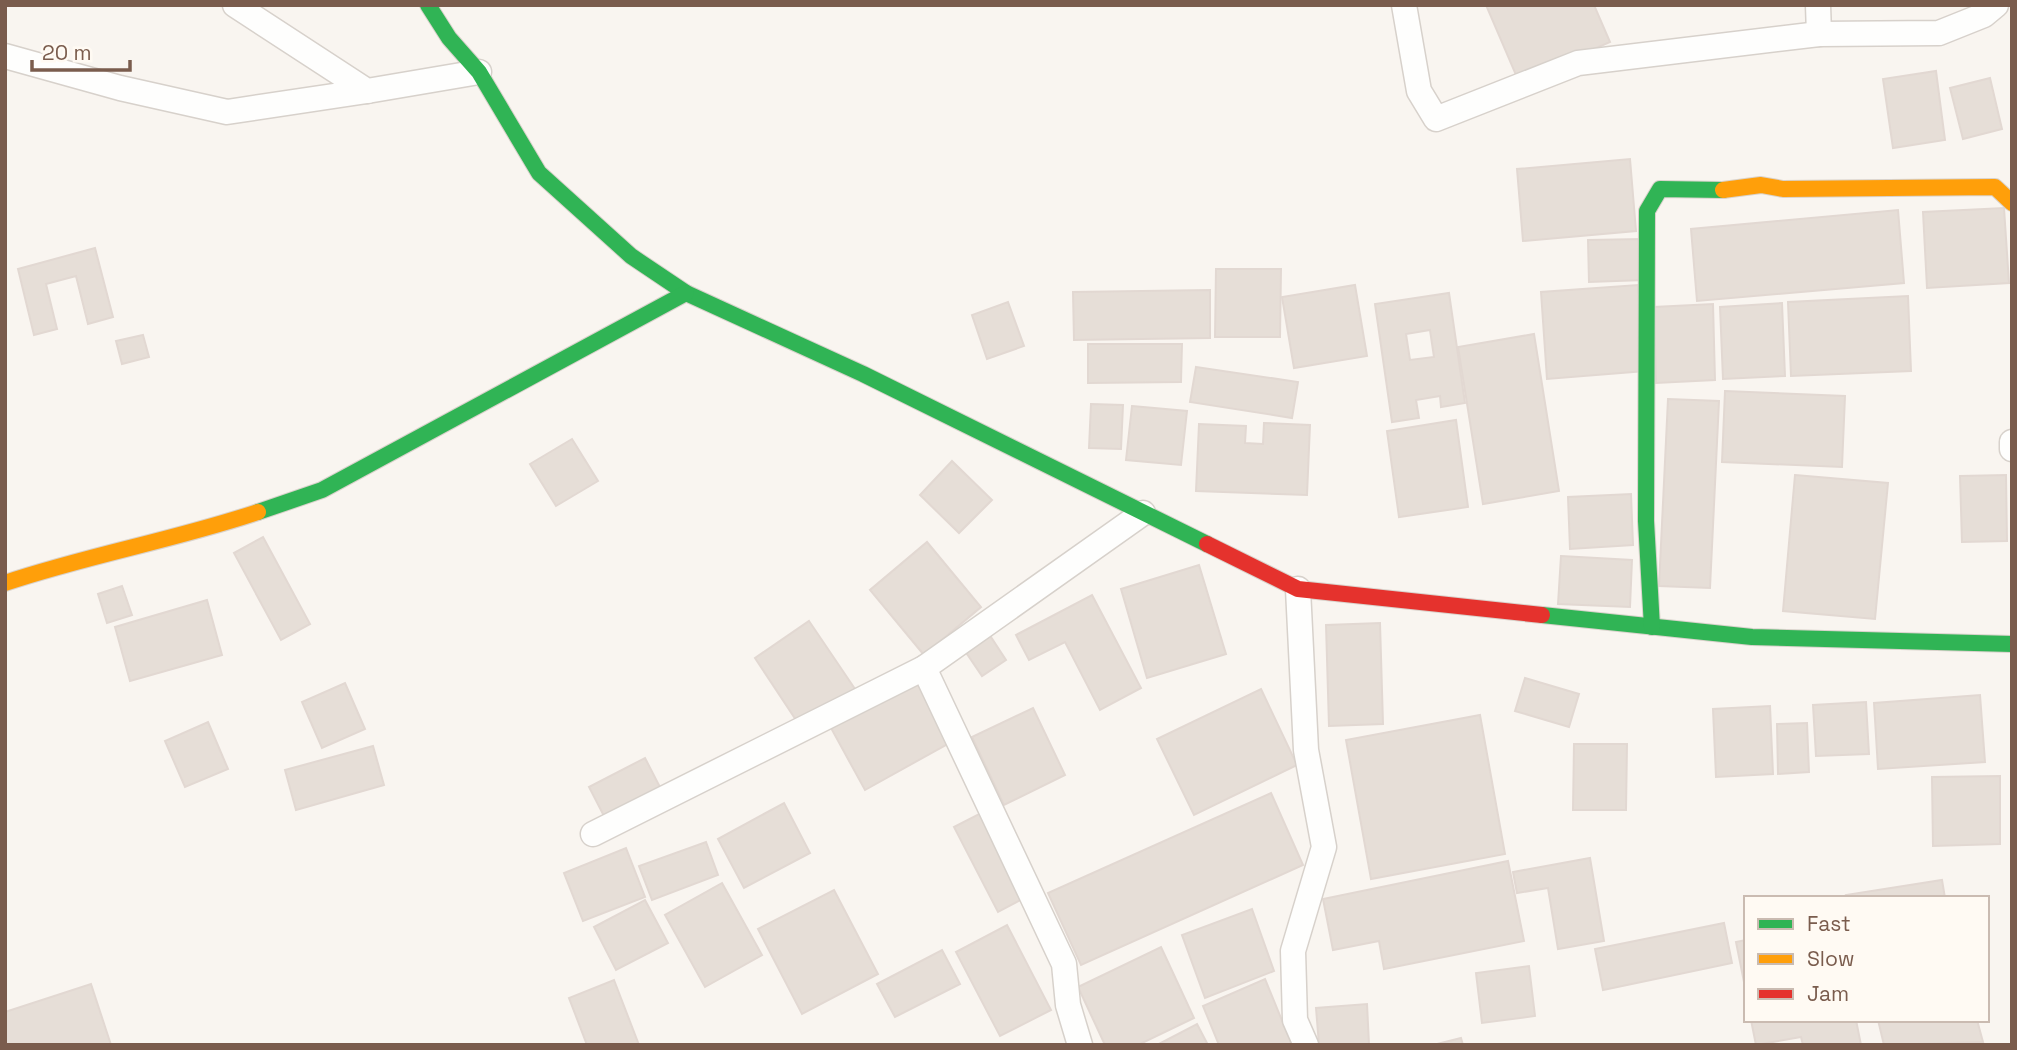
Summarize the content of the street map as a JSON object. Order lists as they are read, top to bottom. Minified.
{"legend":["Fast","Slow","Jam"],"scale_bar":"20 m"}
